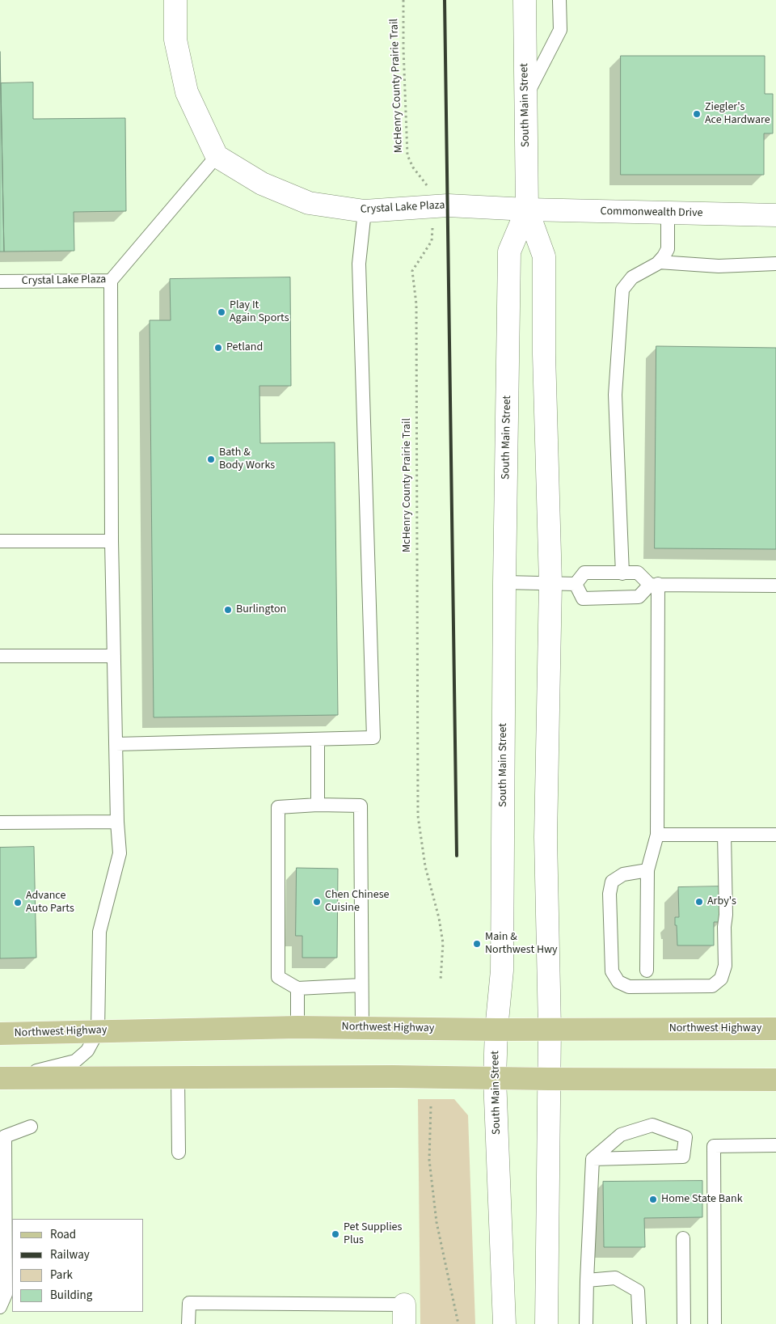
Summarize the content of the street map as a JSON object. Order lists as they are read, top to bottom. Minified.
{"streets":{"main road":["Northwest Highway"],"street":["South Main Street","Crystal Lake Plaza","Commonwealth Drive"],"path":["McHenry County Prairie Trail"]},"crossings":[["McHenry County Prairie Trail","Crystal Lake Plaza"],["South Main Street","Crystal Lake Plaza"],["South Main Street","Commonwealth Drive"],["South Main Street","Northwest Highway"],["Crystal Lake Plaza","Commonwealth Drive"]],"places":["Ziegler's Ace Hardware","Play It Again Sports","Petland","Bath & Body Works","Burlington","Chen Chinese Cuisine","Arby's","Advance Auto Parts","Main & Northwest Hwy","Home State Bank","Pet Supplies Plus"],"legend":["Road","Railway","Park","Building"]}
